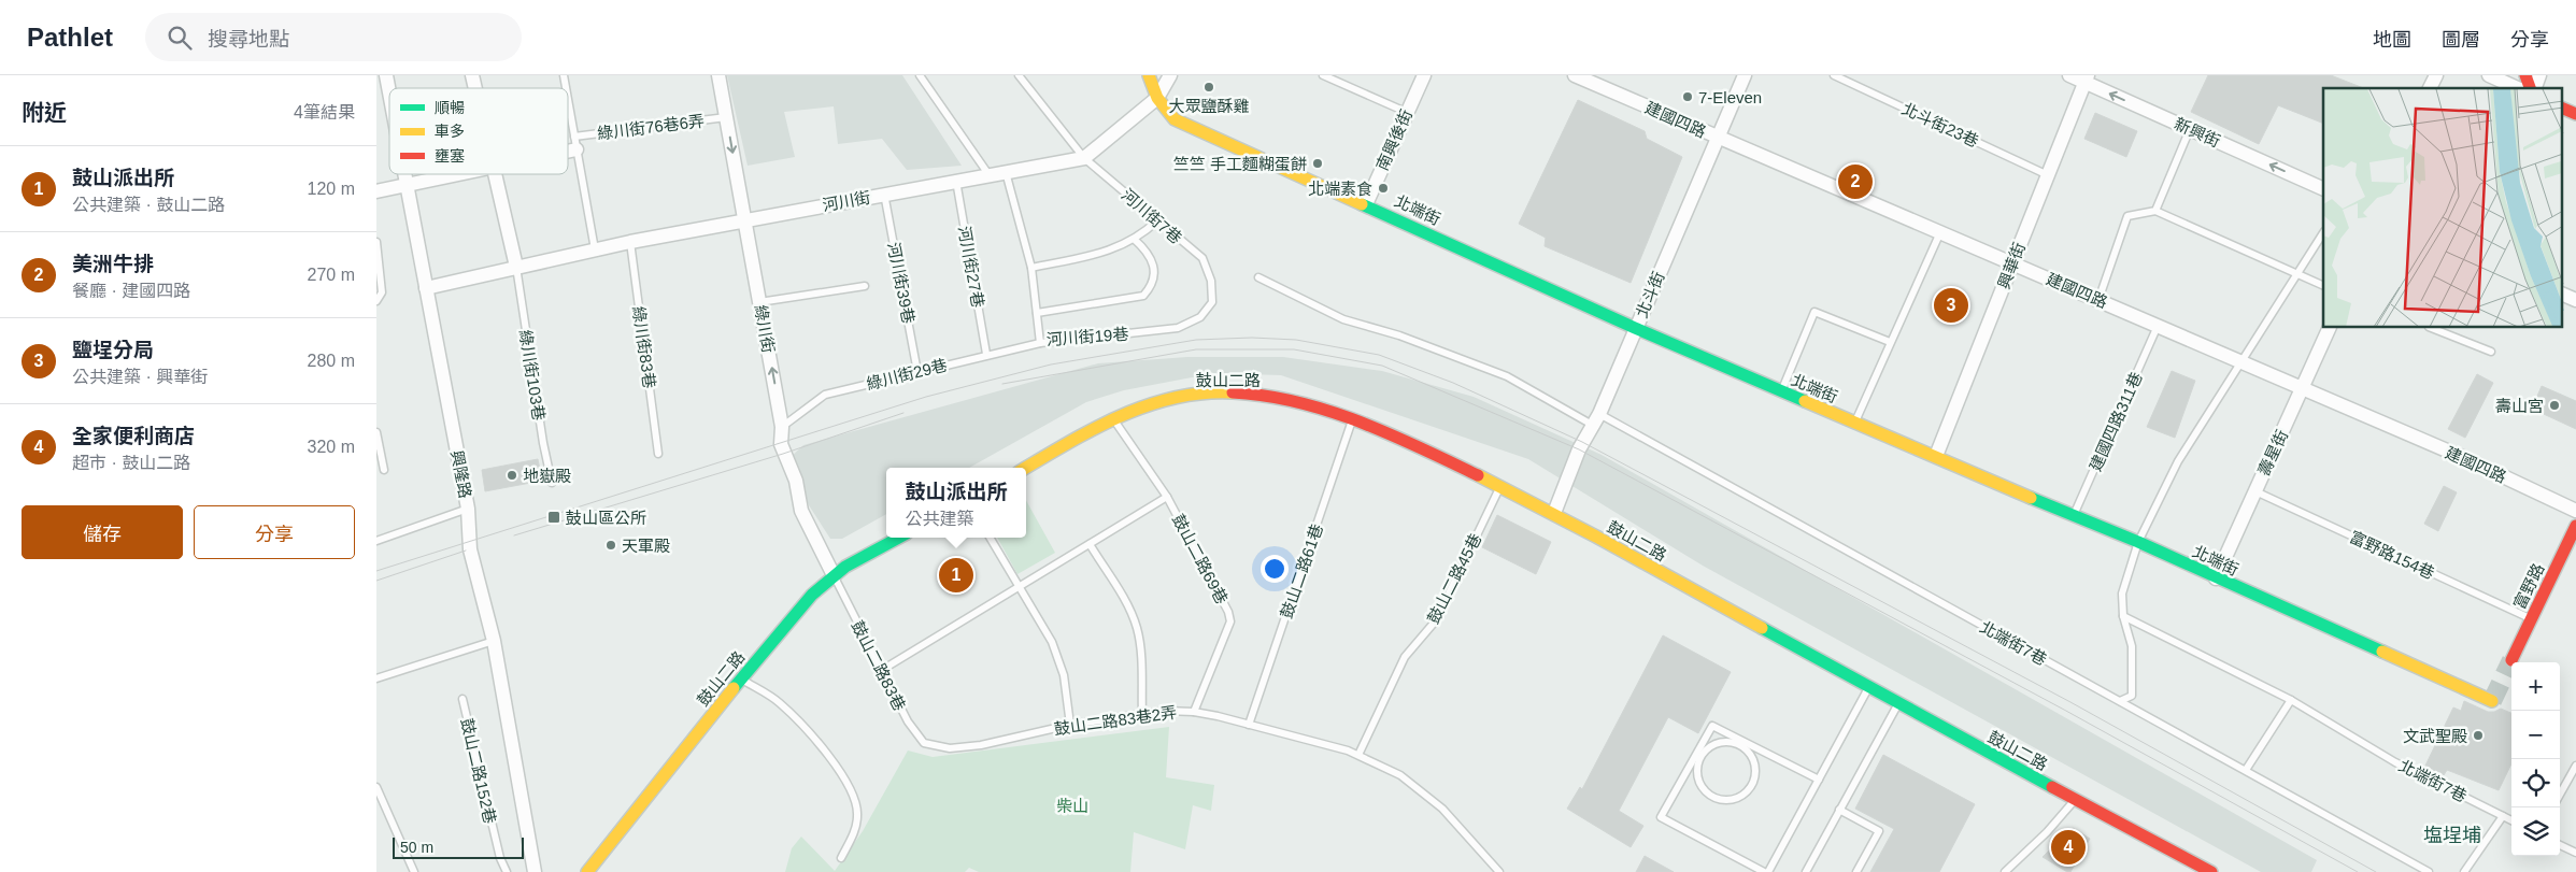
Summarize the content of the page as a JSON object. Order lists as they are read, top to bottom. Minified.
{"streets":{"street":["建國四路","新興街","南興後街","河川街","北端街","興華街","北斗街","綠川街","鼓山二路","壽星街","興隆路","富野路"],"lane":["北斗街23巷","綠川街76巷6弄","河川街7巷","河川街27巷","河川街39巷","河川街19巷","綠川街83巷","綠川街29巷","綠川街103巷","建國四路311巷","富野路154巷","鼓山二路69巷","鼓山二路61巷","鼓山二路45巷","北端街7巷","鼓山二路83巷","鼓山二路83巷2弄","鼓山二路152巷"]},"crossings":[["建國四路","興華街"],["建國四路","北斗街"],["建國四路","建國四路311巷"],["建國四路","壽星街"],["北斗街23巷","興華街"],["綠川街76巷6弄","綠川街"],["新興街","興華街"],["南興後街","北端街"],["河川街","河川街7巷"],["河川街","河川街27巷"],["河川街","河川街39巷"],["河川街","綠川街"],["河川街","河川街19巷"],["河川街","綠川街83巷"],["河川街","綠川街103巷"],["河川街","興隆路"],["北端街","興華街"],["北端街","北斗街"],["北端街","建國四路311巷"],["北端街","壽星街"],["河川街7巷","河川街19巷"],["河川街27巷","綠川街29巷"],["河川街39巷","綠川街29巷"],["北斗街","鼓山二路"],["北斗街","北端街7巷"],["綠川街","綠川街29巷"],["綠川街","鼓山二路"],["綠川街","鼓山二路83巷"],["河川街19巷","綠川街29巷"],["鼓山二路","鼓山二路69巷"],["鼓山二路","鼓山二路61巷"],["鼓山二路","鼓山二路45巷"],["鼓山二路","鼓山二路83巷"],["壽星街","富野路154巷"],["富野路154巷","富野路"],["鼓山二路69巷","鼓山二路83巷2弄"],["鼓山二路61巷","鼓山二路83巷2弄"],["鼓山二路45巷","鼓山二路83巷2弄"],["鼓山二路83巷","鼓山二路83巷2弄"]],"one_way":["新興街"],"districts":["塩埕埔"],"parks":["柴山"],"places":{"other":["大眾鹽酥雞","7-Eleven","竺竺 手工麵糊蛋餅","北端素食","壽山宮","地嶽殿","天軍殿","文武聖殿"],"transit":["鼓山區公所"]},"legend":["順暢","車多","壅塞"],"scale_bar":"50 m","page":{"header":"Pathlet","search":"搜尋地點","nav":["地圖","圖層","分享"],"heading":["附近","4筆結果"],"list":[{"mark":"1","name":"鼓山派出所","note":"公共建築 · 鼓山二路","value":"120 m"},{"mark":"2","name":"美洲牛排","note":"餐廳 · 建國四路","value":"270 m"},{"mark":"3","name":"鹽埕分局","note":"公共建築 · 興華街","value":"280 m"},{"mark":"4","name":"全家便利商店","note":"超市 · 鼓山二路","value":"320 m"}],"pins":["2","3","1","4"],"popup":["鼓山派出所","公共建築"],"buttons":["儲存","分享"],"map_buttons":["+","−"],"scale":"50 m"}}
